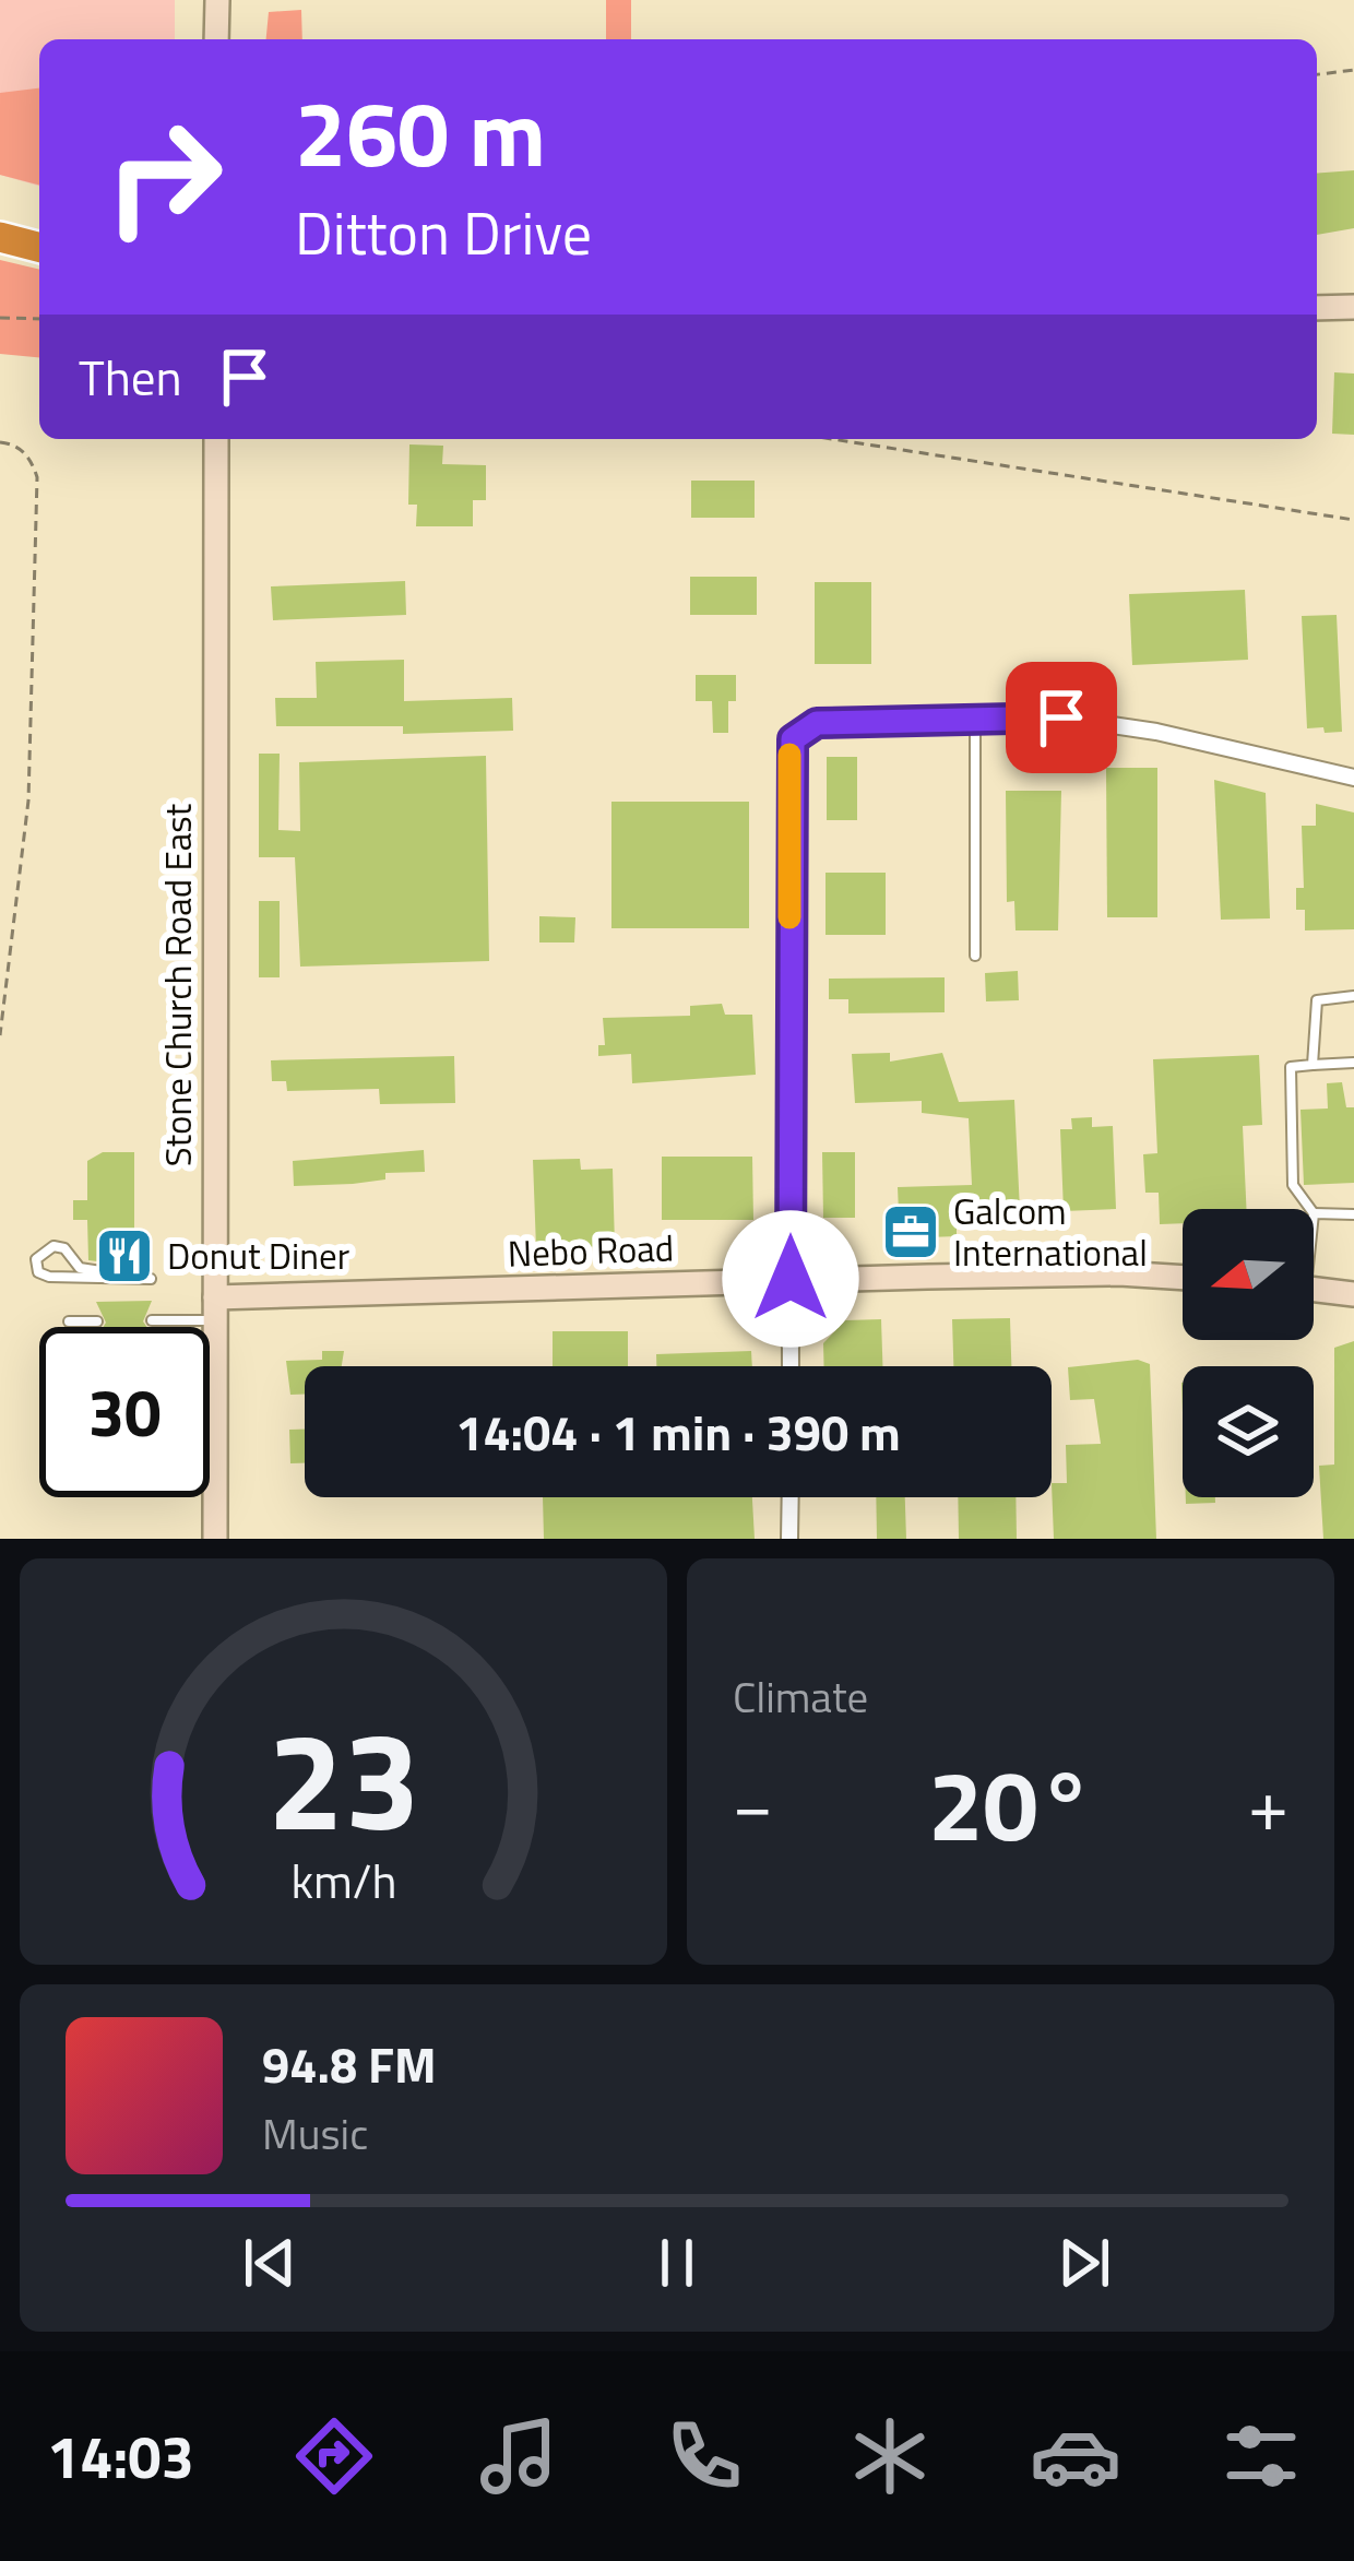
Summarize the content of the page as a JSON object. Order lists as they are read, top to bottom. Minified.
{"streets":{"main road":["Stone Church Road East","Nebo Road"]},"crossings":[["Stone Church Road East","Nebo Road"]],"places":{"office":["Galcom International"],"restaurant":["Donut Diner"]},"north":"left","page":{"turn":["260 m","Ditton Drive"],"then":"Then","limit":"30","trip":"14:04 · 1 min · 390 m","tile":"Climate","heat":["−","20°","+"],"song":["94.8 FM","Music"],"tabs":"14:03","gauge":["23","km/h"]}}
